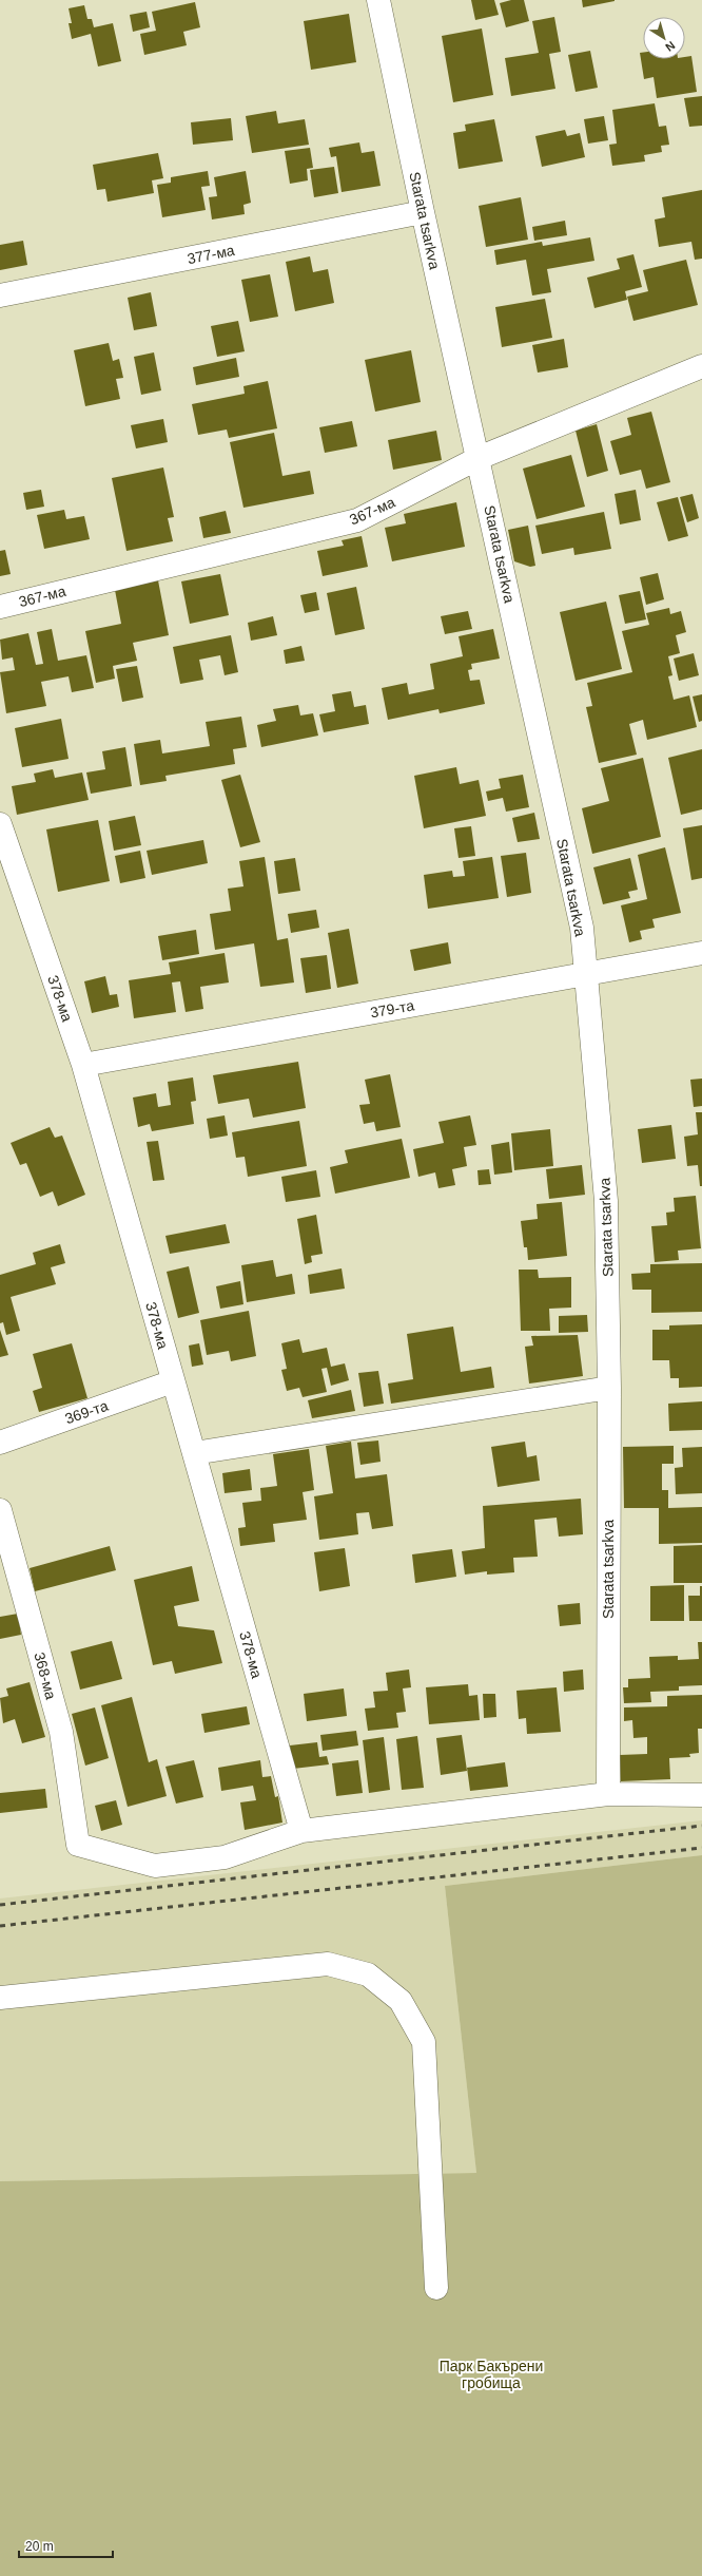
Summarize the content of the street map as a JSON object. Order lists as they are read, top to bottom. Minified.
{"streets":{"street":["Starata tsarkva","377-ма","367-ма","378-ма","379-та","369-та","368-ма"]},"crossings":[["Starata tsarkva","377-ма"],["Starata tsarkva","367-ма"],["Starata tsarkva","379-та"],["378-ма","379-та"],["378-ма","369-та"],["378-ма","368-ма"]],"parks":["Парк Бакърени гробища"],"scale_bar":"20 m","north":"bottom right"}
